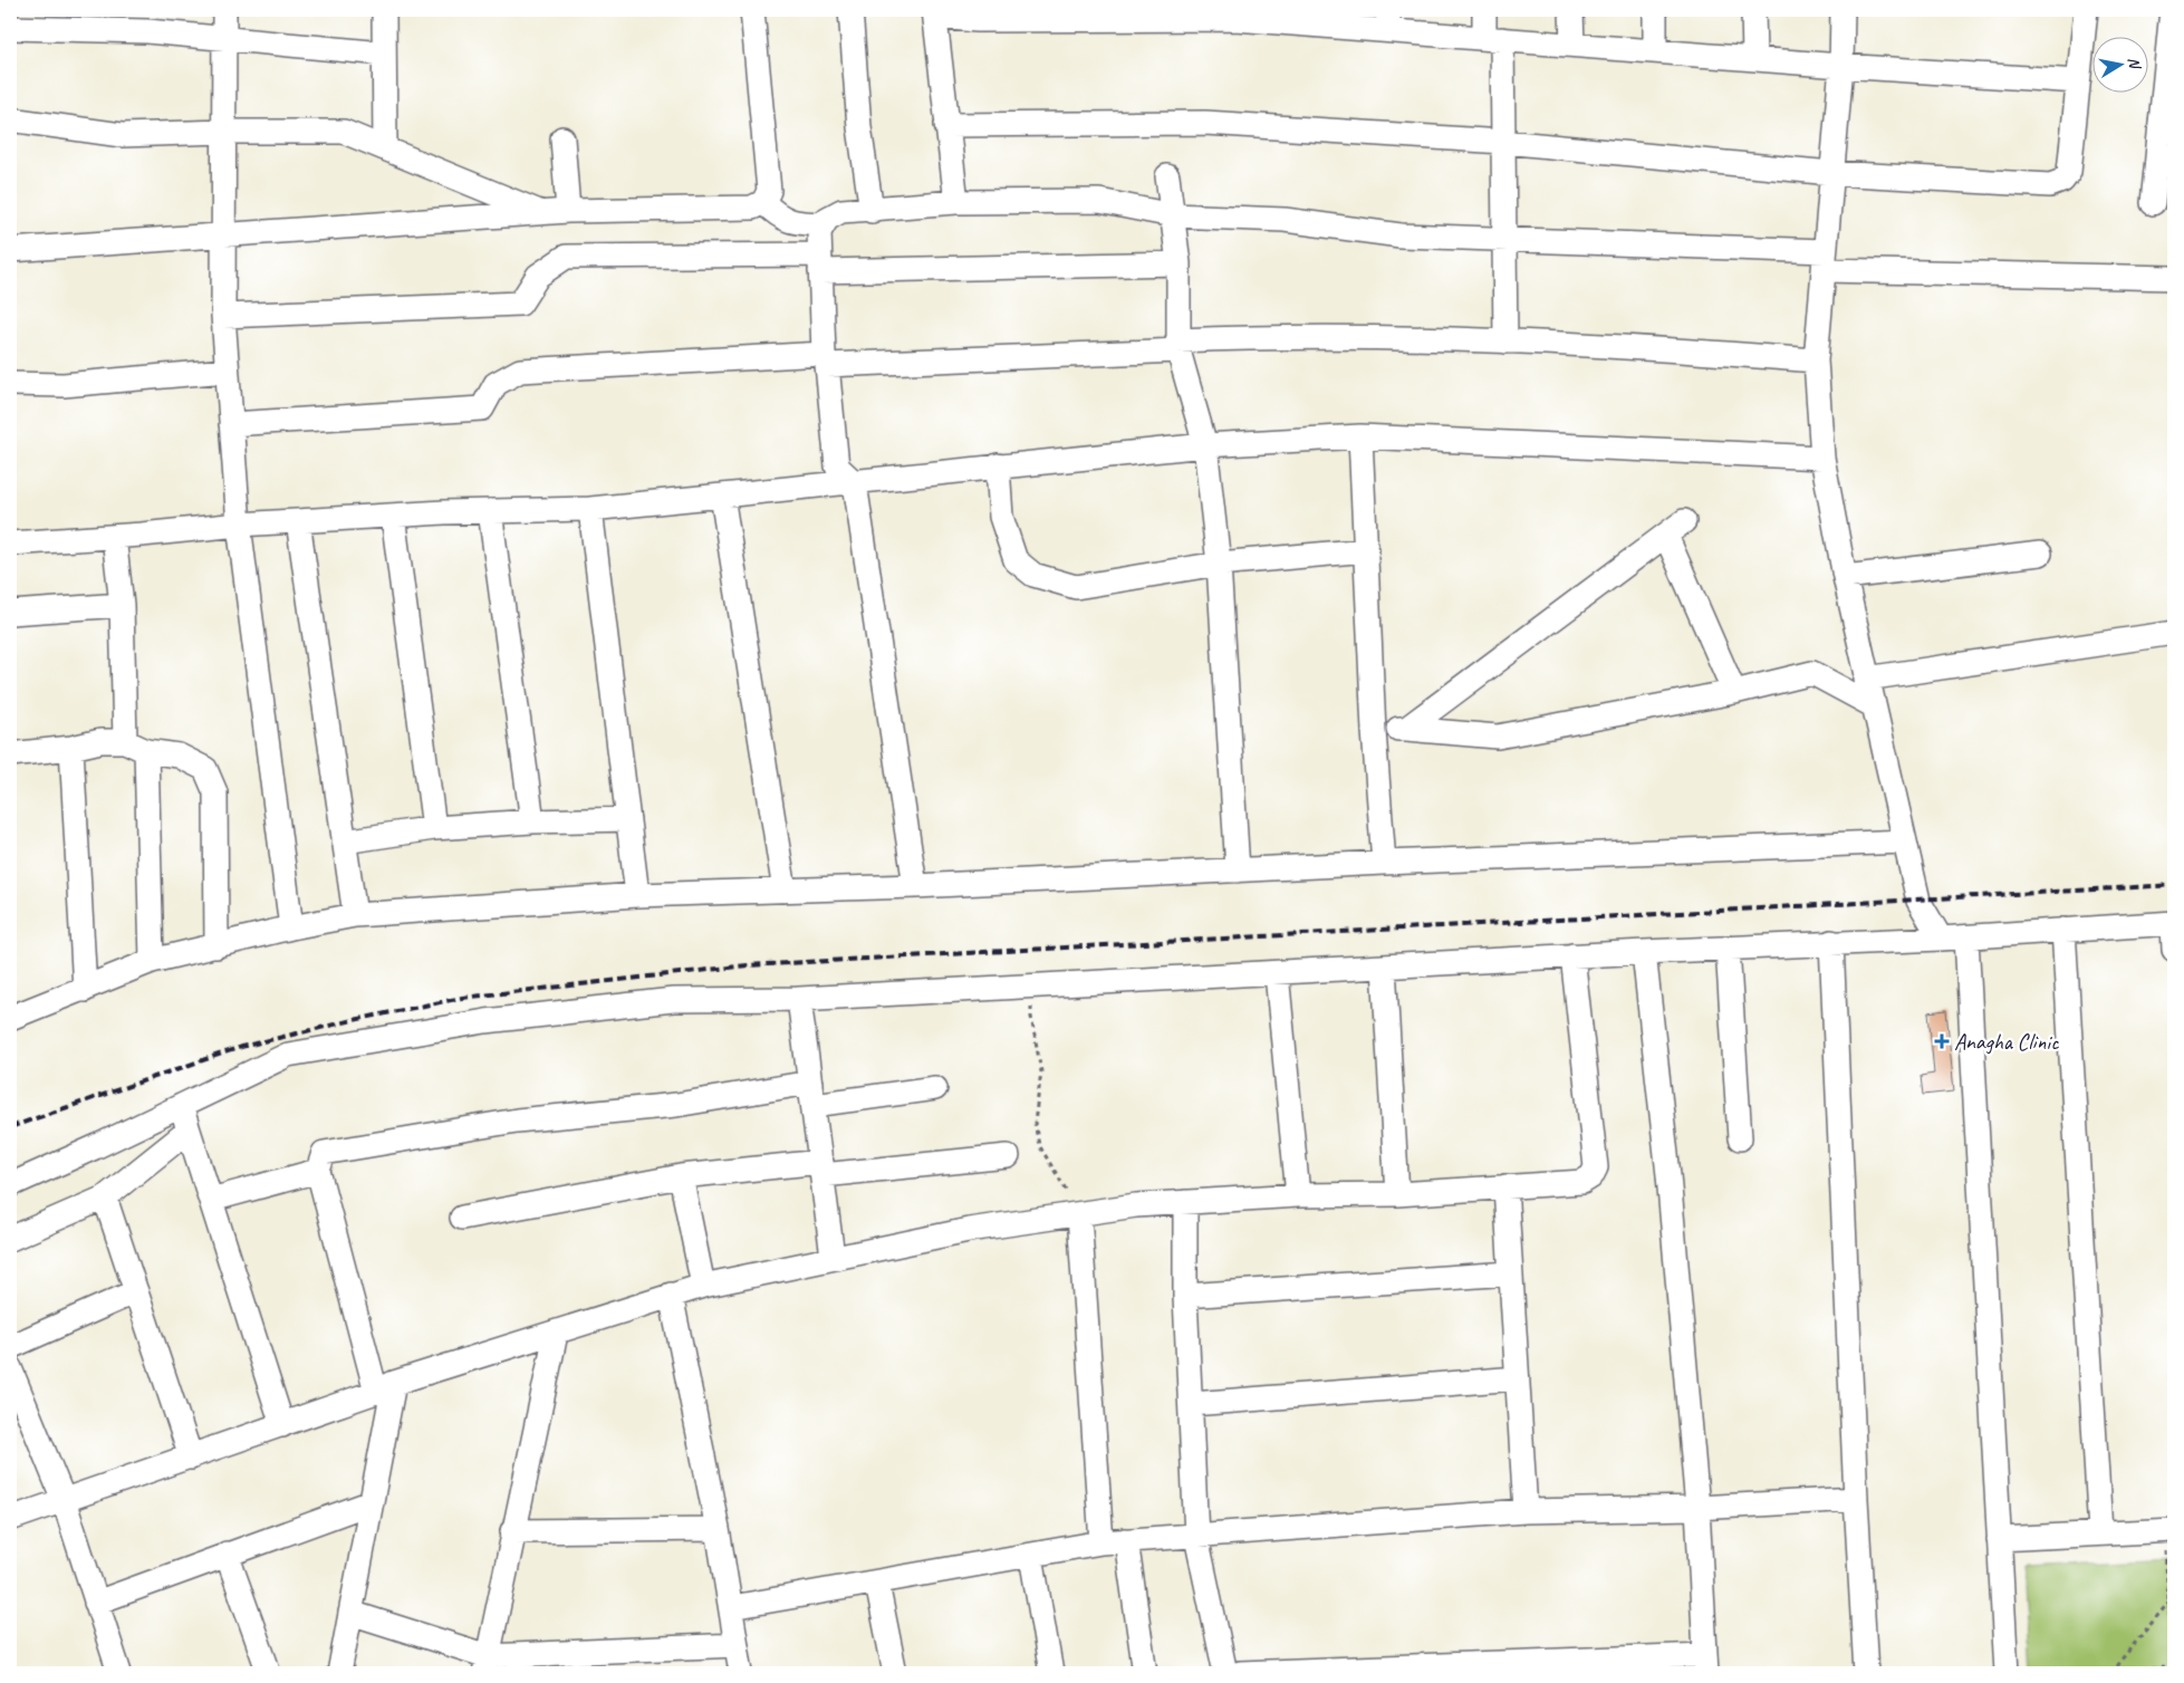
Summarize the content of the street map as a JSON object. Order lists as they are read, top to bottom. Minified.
{"places":{"health":["Anagha Clinic"]},"north":"right"}
